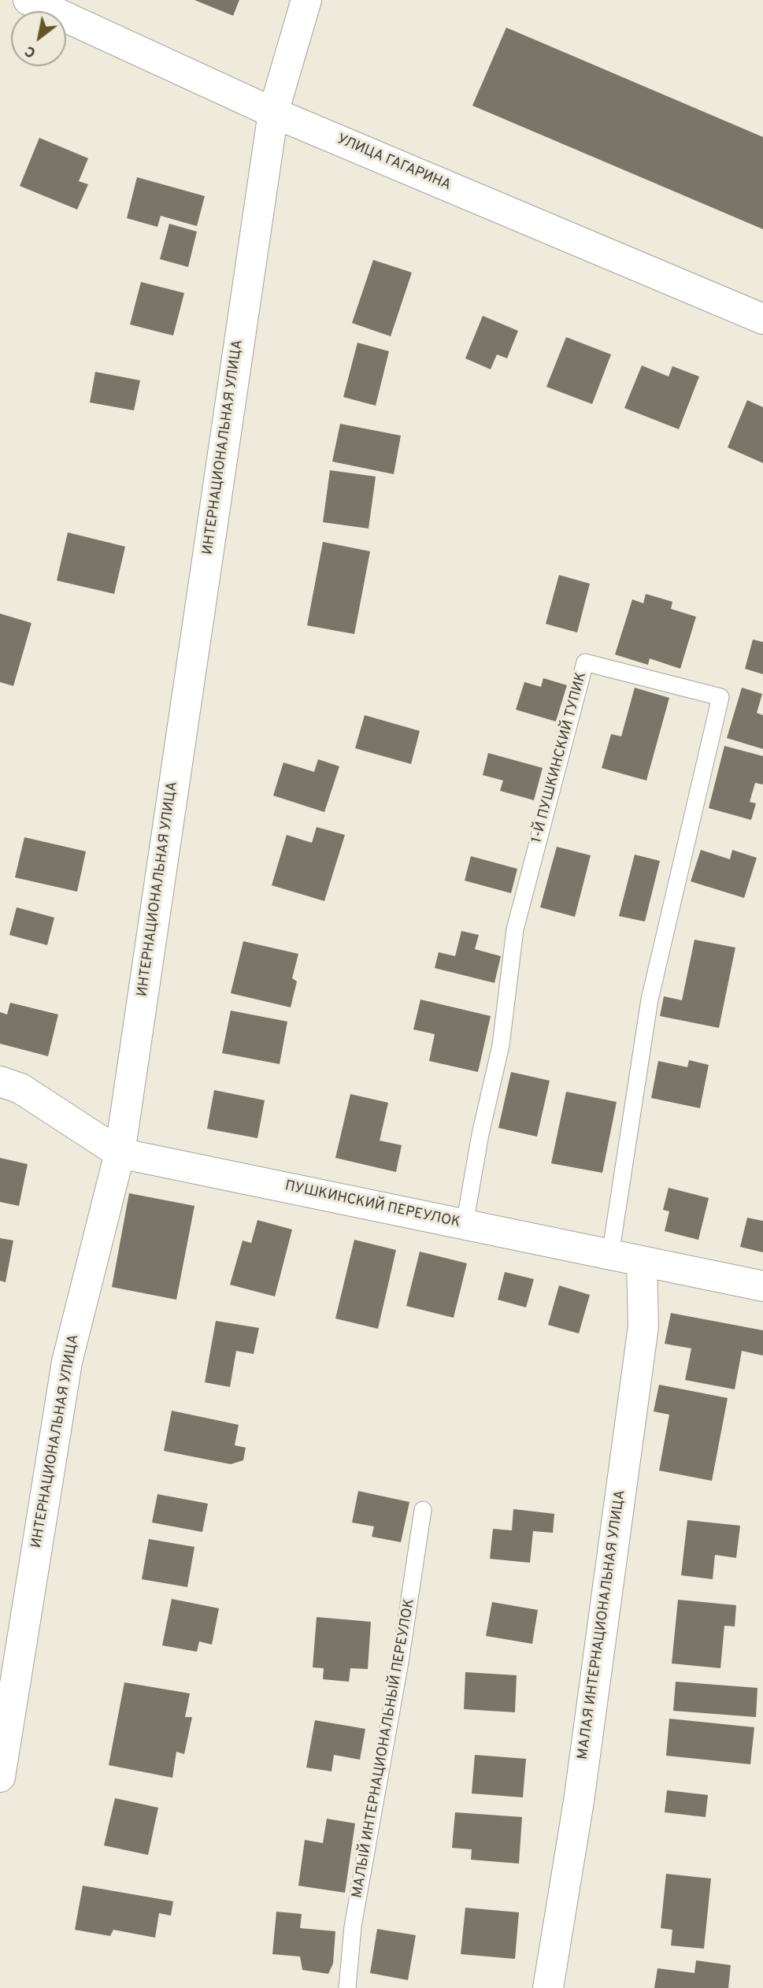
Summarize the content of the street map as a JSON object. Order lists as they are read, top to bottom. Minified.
{"streets":{"street":["УЛИЦА ГАГАРИНА","ИНТЕРНАЦИОНАЛЬНАЯ УЛИЦА","ПУШКИНСКИЙ ПЕРЕУЛОК","МАЛАЯ ИНТЕРНАЦИОНАЛЬНАЯ УЛИЦА"],"lane":["1-Й ПУШКИНСКИЙ ТУПИК","МАЛЫЙ ИНТЕРНАЦИОНАЛЬНЫЙ ПЕРЕУЛОК"]},"crossings":[["УЛИЦА ГАГАРИНА","ИНТЕРНАЦИОНАЛЬНАЯ УЛИЦА"],["ИНТЕРНАЦИОНАЛЬНАЯ УЛИЦА","ПУШКИНСКИЙ ПЕРЕУЛОК"],["1-Й ПУШКИНСКИЙ ТУПИК","ПУШКИНСКИЙ ПЕРЕУЛОК"],["ПУШКИНСКИЙ ПЕРЕУЛОК","МАЛАЯ ИНТЕРНАЦИОНАЛЬНАЯ УЛИЦА"]],"north":"bottom left"}
